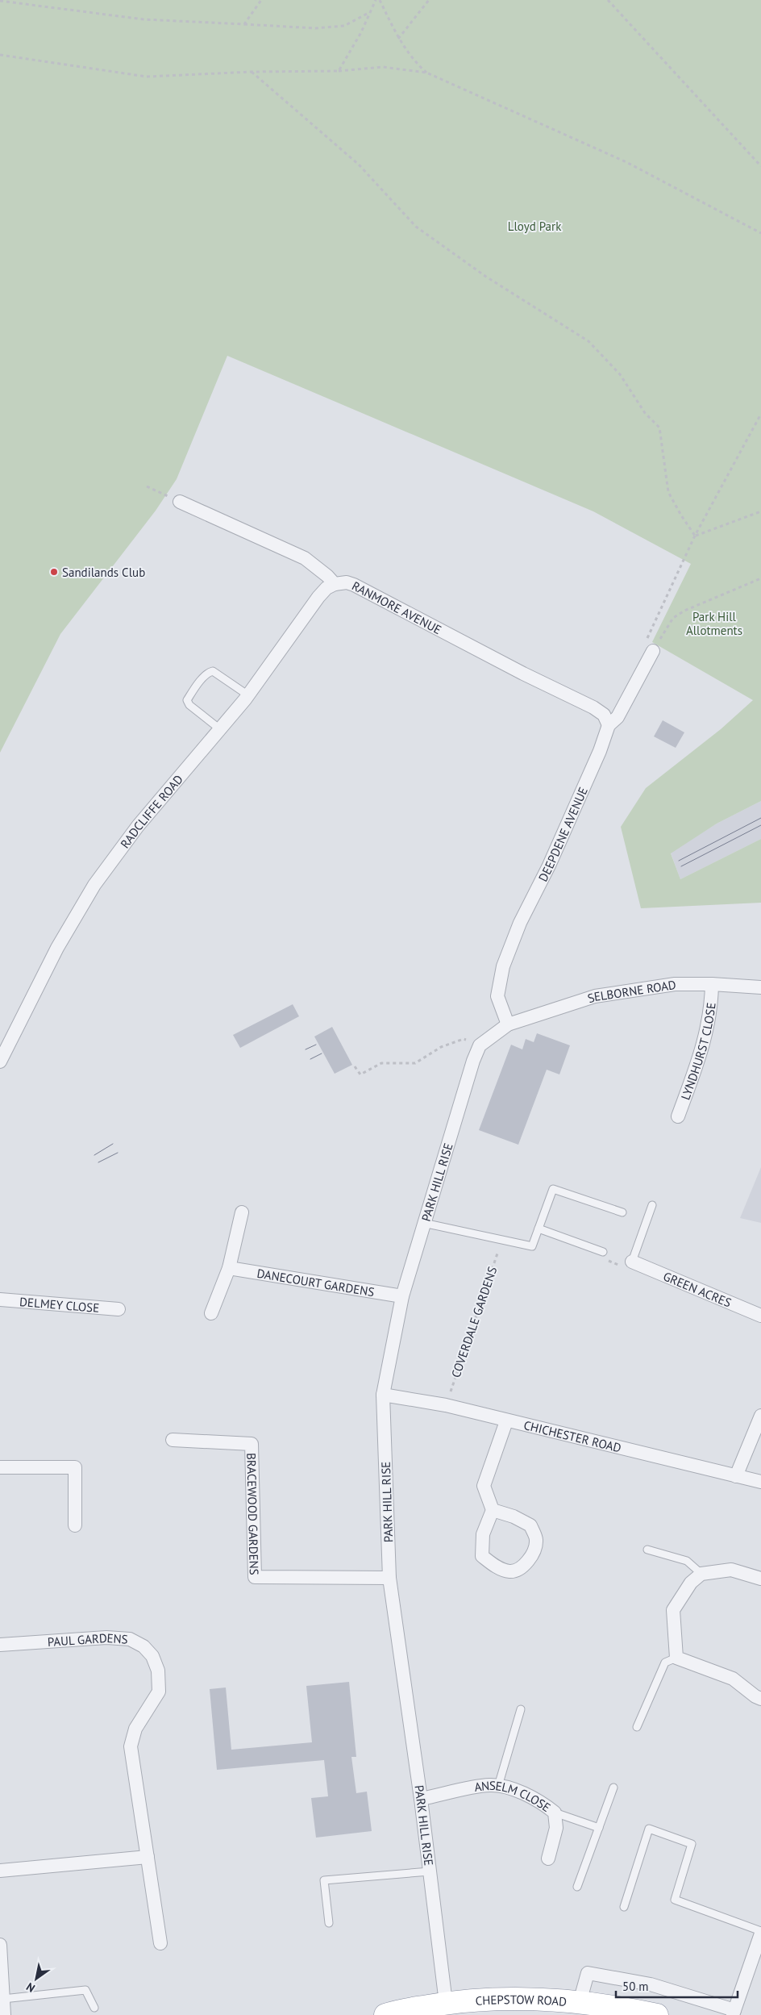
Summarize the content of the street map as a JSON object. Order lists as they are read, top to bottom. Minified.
{"streets":{"highway":["CHEPSTOW ROAD"],"street":["RANMORE AVENUE","RADCLIFFE ROAD","DEEPDENE AVENUE","SELBORNE ROAD","LYNDHURST CLOSE","PARK HILL RISE","DANECOURT GARDENS","GREEN ACRES","DELMEY CLOSE","CHICHESTER ROAD","BRACEWOOD GARDENS","PAUL GARDENS","ANSELM CLOSE"],"path":["COVERDALE GARDENS"]},"crossings":[["RANMORE AVENUE","RADCLIFFE ROAD"],["RANMORE AVENUE","DEEPDENE AVENUE"],["DEEPDENE AVENUE","SELBORNE ROAD"],["SELBORNE ROAD","LYNDHURST CLOSE"],["PARK HILL RISE","DANECOURT GARDENS"],["PARK HILL RISE","CHICHESTER ROAD"],["PARK HILL RISE","BRACEWOOD GARDENS"],["PARK HILL RISE","ANSELM CLOSE"],["PARK HILL RISE","CHEPSTOW ROAD"],["COVERDALE GARDENS","CHICHESTER ROAD"]],"parks":["Lloyd Park","Park Hill Allotments"],"places":["Sandilands Club"],"scale_bar":"50 m","north":"bottom left"}
